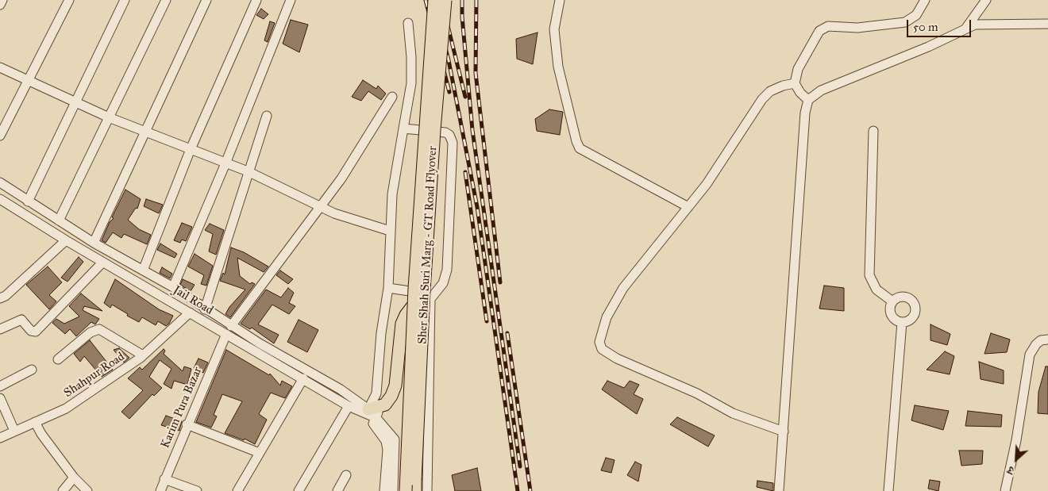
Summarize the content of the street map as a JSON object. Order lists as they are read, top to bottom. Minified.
{"streets":{"main road":["Sher Shah Suri Marg - GT Road Flyover"],"street":["Jail Road","Shahpur Road","Karim Pura Bazar"]},"crossings":[["Jail Road","Shahpur Road"],["Jail Road","Karim Pura Bazar"]],"scale_bar":"50 m","north":"bottom left"}
